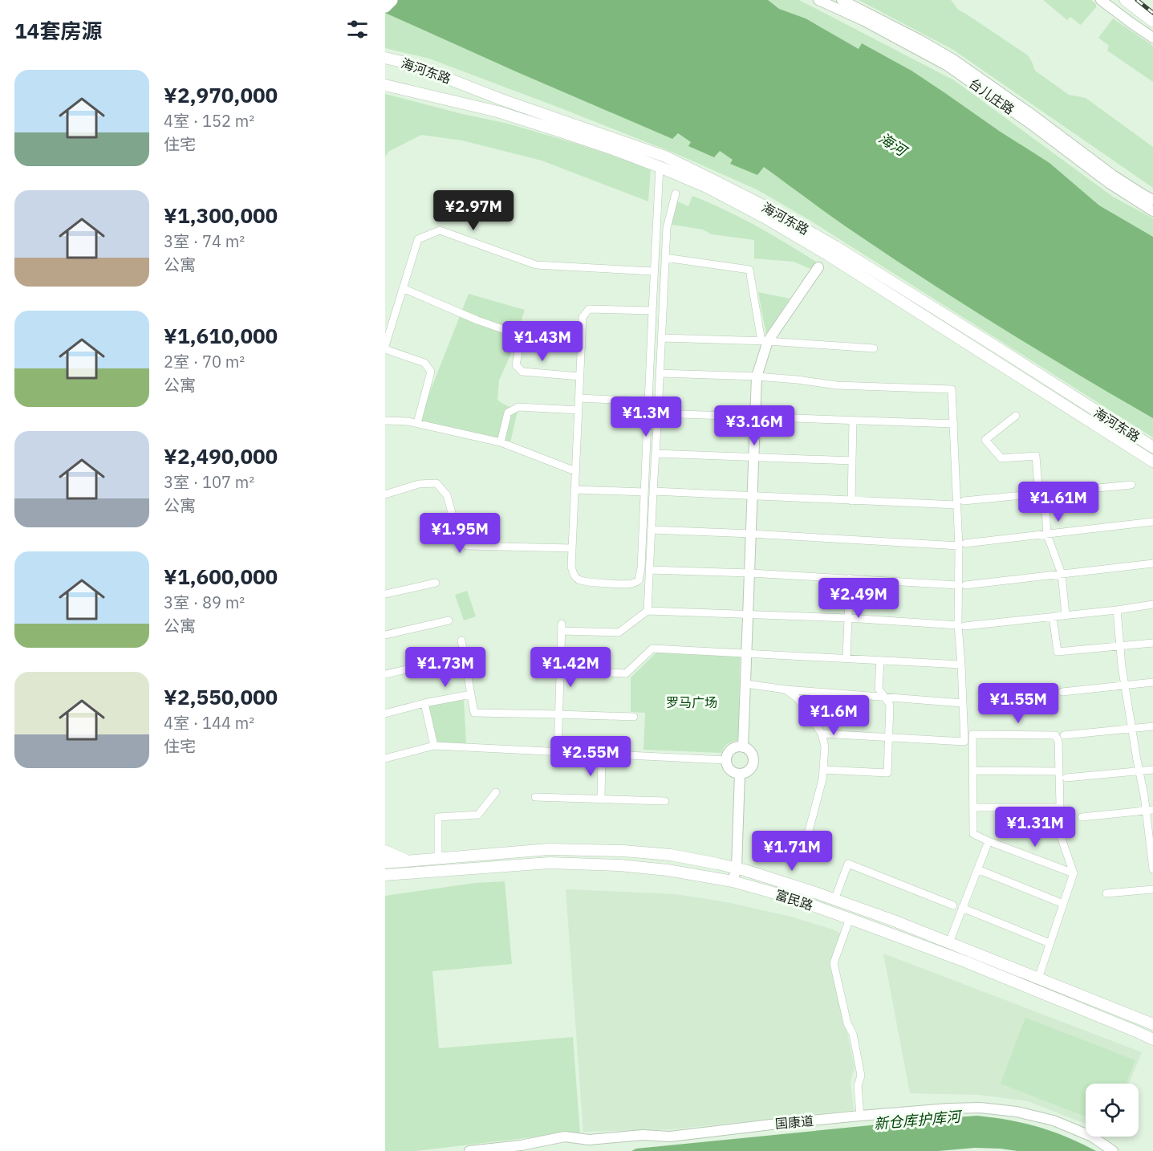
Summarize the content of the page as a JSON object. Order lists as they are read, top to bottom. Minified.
{"streets":{"main road":["海河东路","富民路"],"street":["台儿庄路","国康道"]},"water":["海河","新仓库护库河"],"parks":["罗马广场"],"page":{"heading":"14套房源","list":[{"name":"¥2,970,000","note":"4室 · 152 m² · 住宅"},{"name":"¥1,300,000","note":"3室 · 74 m² · 公寓"},{"name":"¥1,610,000","note":"2室 · 70 m² · 公寓"},{"name":"¥2,490,000","note":"3室 · 107 m² · 公寓"},{"name":"¥1,600,000","note":"3室 · 89 m² · 公寓"},{"name":"¥2,550,000","note":"4室 · 144 m² · 住宅"}],"price":["¥2.97M","¥1.43M","¥1.3M","¥3.16M","¥1.61M","¥1.95M","¥2.49M","¥1.73M","¥1.42M","¥1.55M","¥1.6M","¥2.55M","¥1.31M","¥1.71M"]}}
